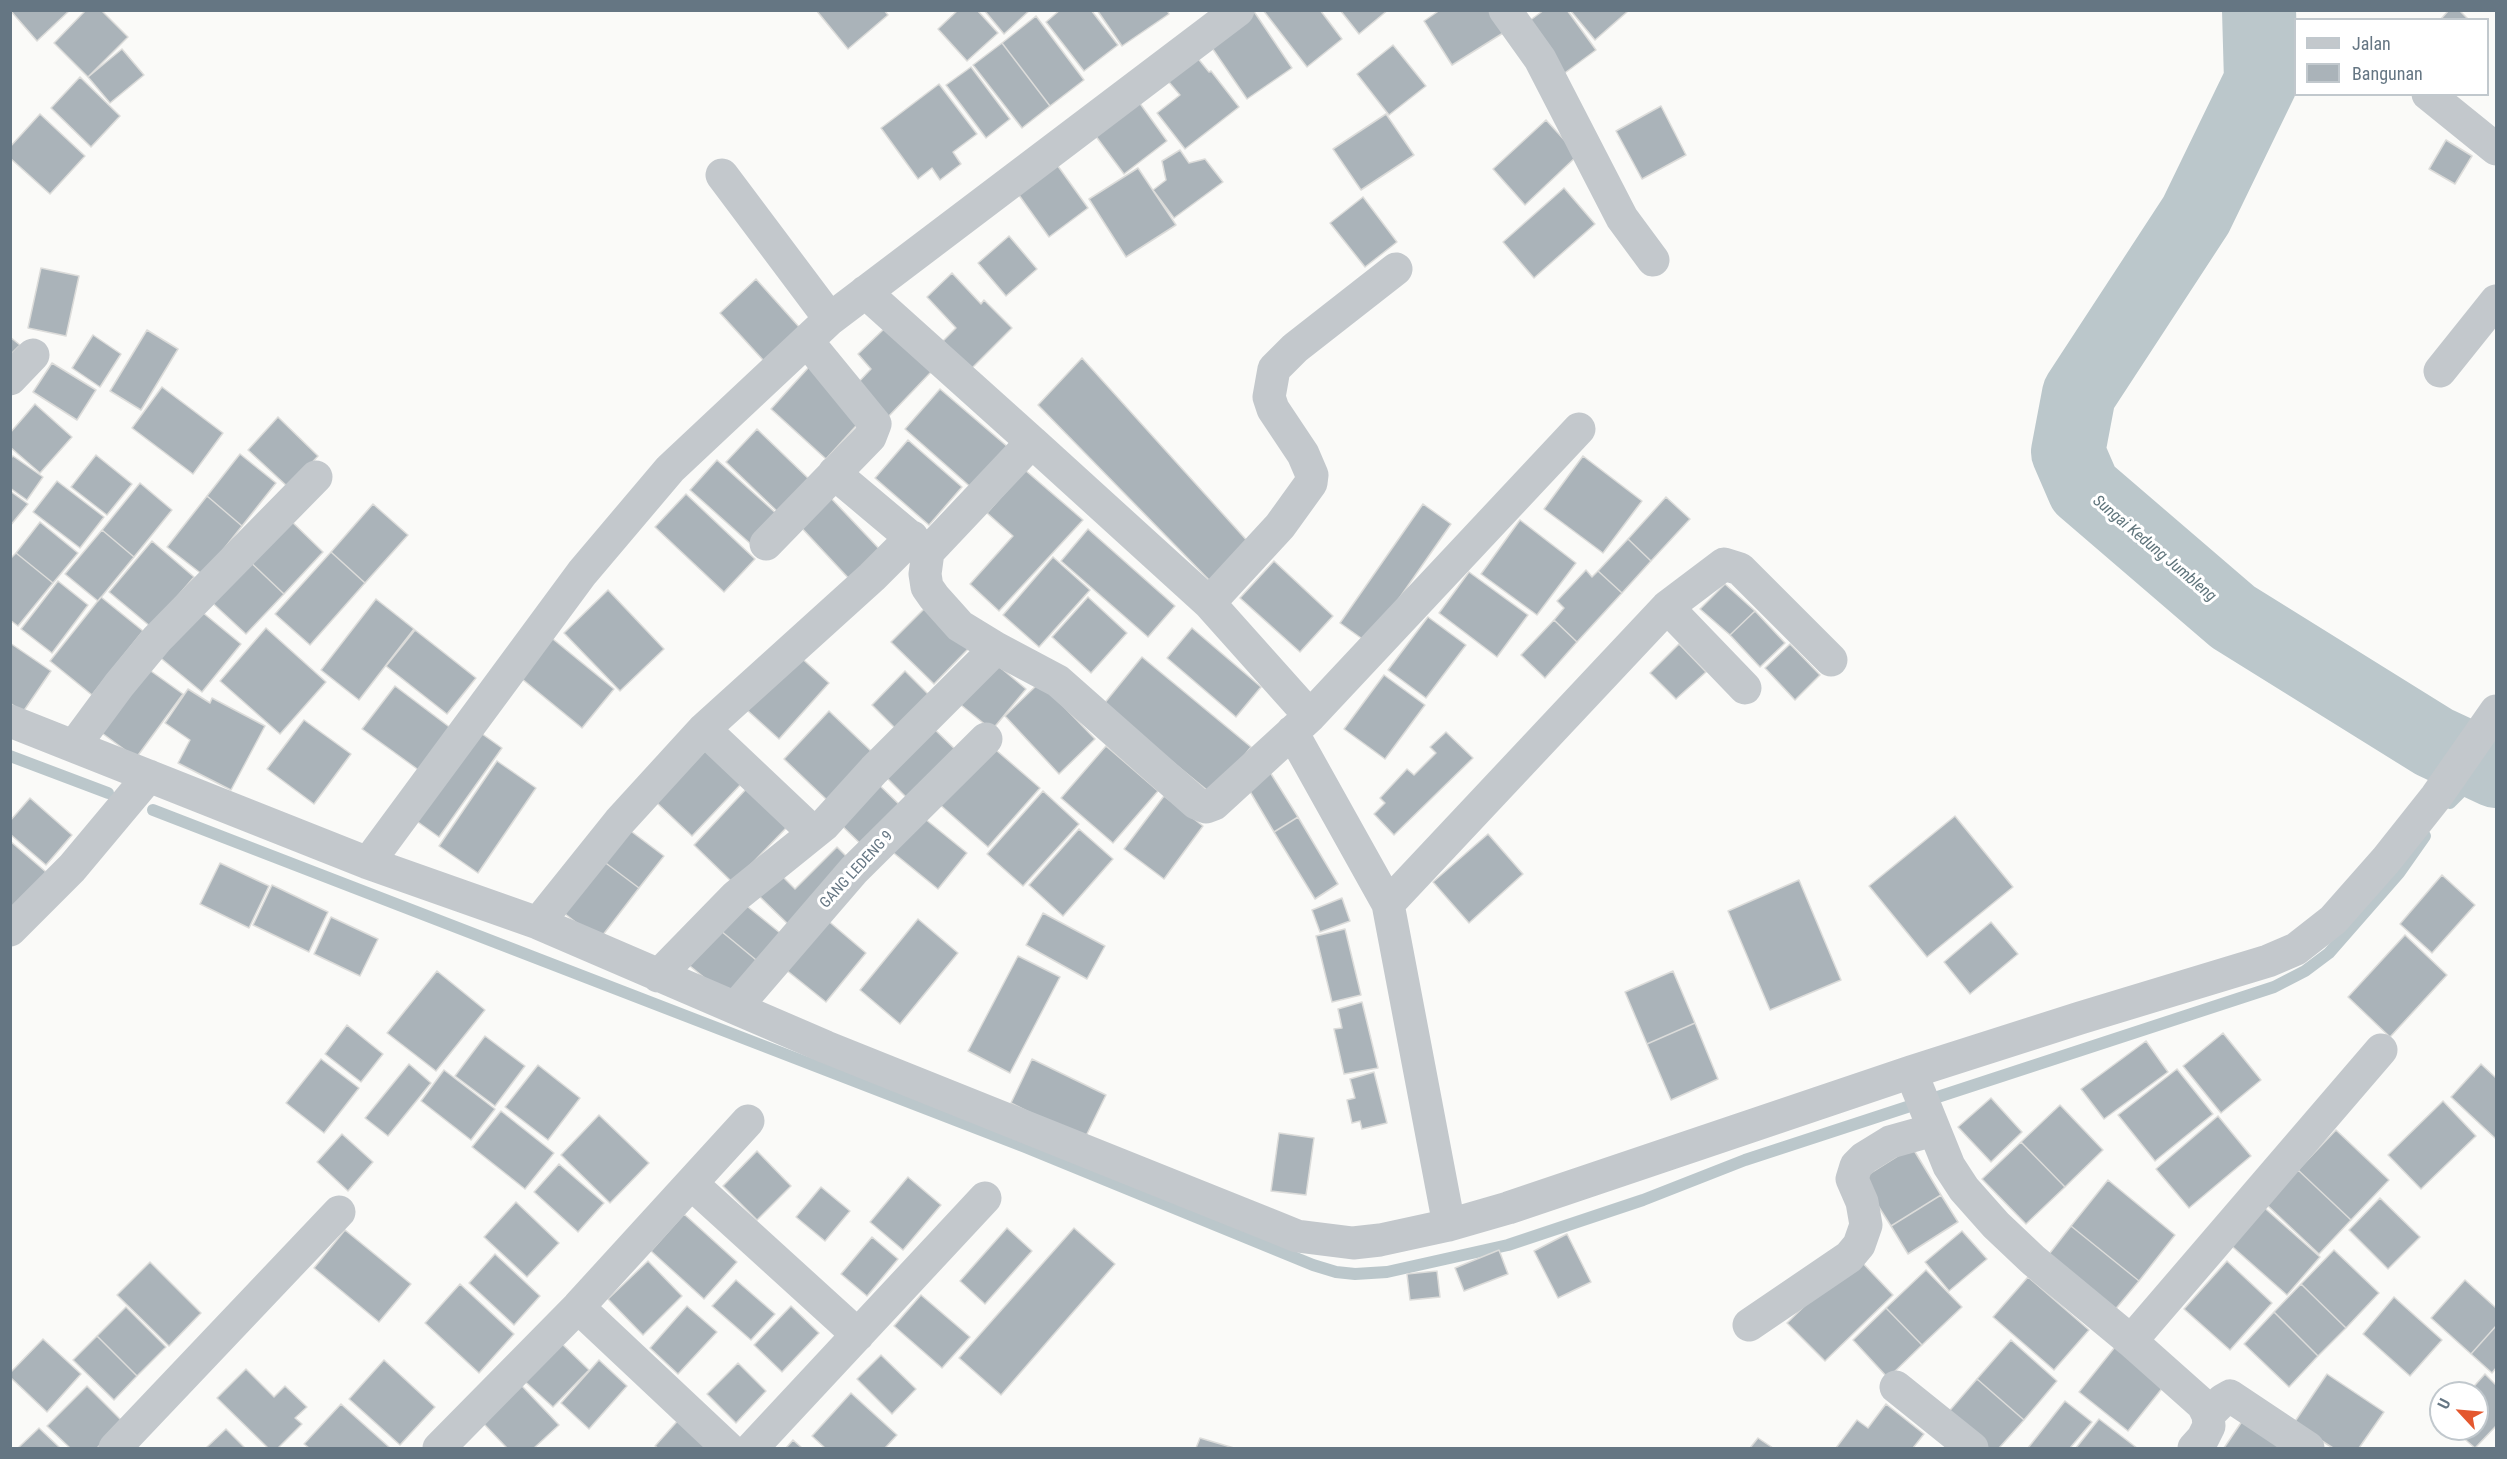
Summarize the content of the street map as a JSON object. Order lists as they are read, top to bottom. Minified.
{"streets":{"street":["GANG LEDENG 9"]},"water":["Sungai Kedung Jumbleng"],"legend":["Jalan","Bangunan"],"north":"top left"}
